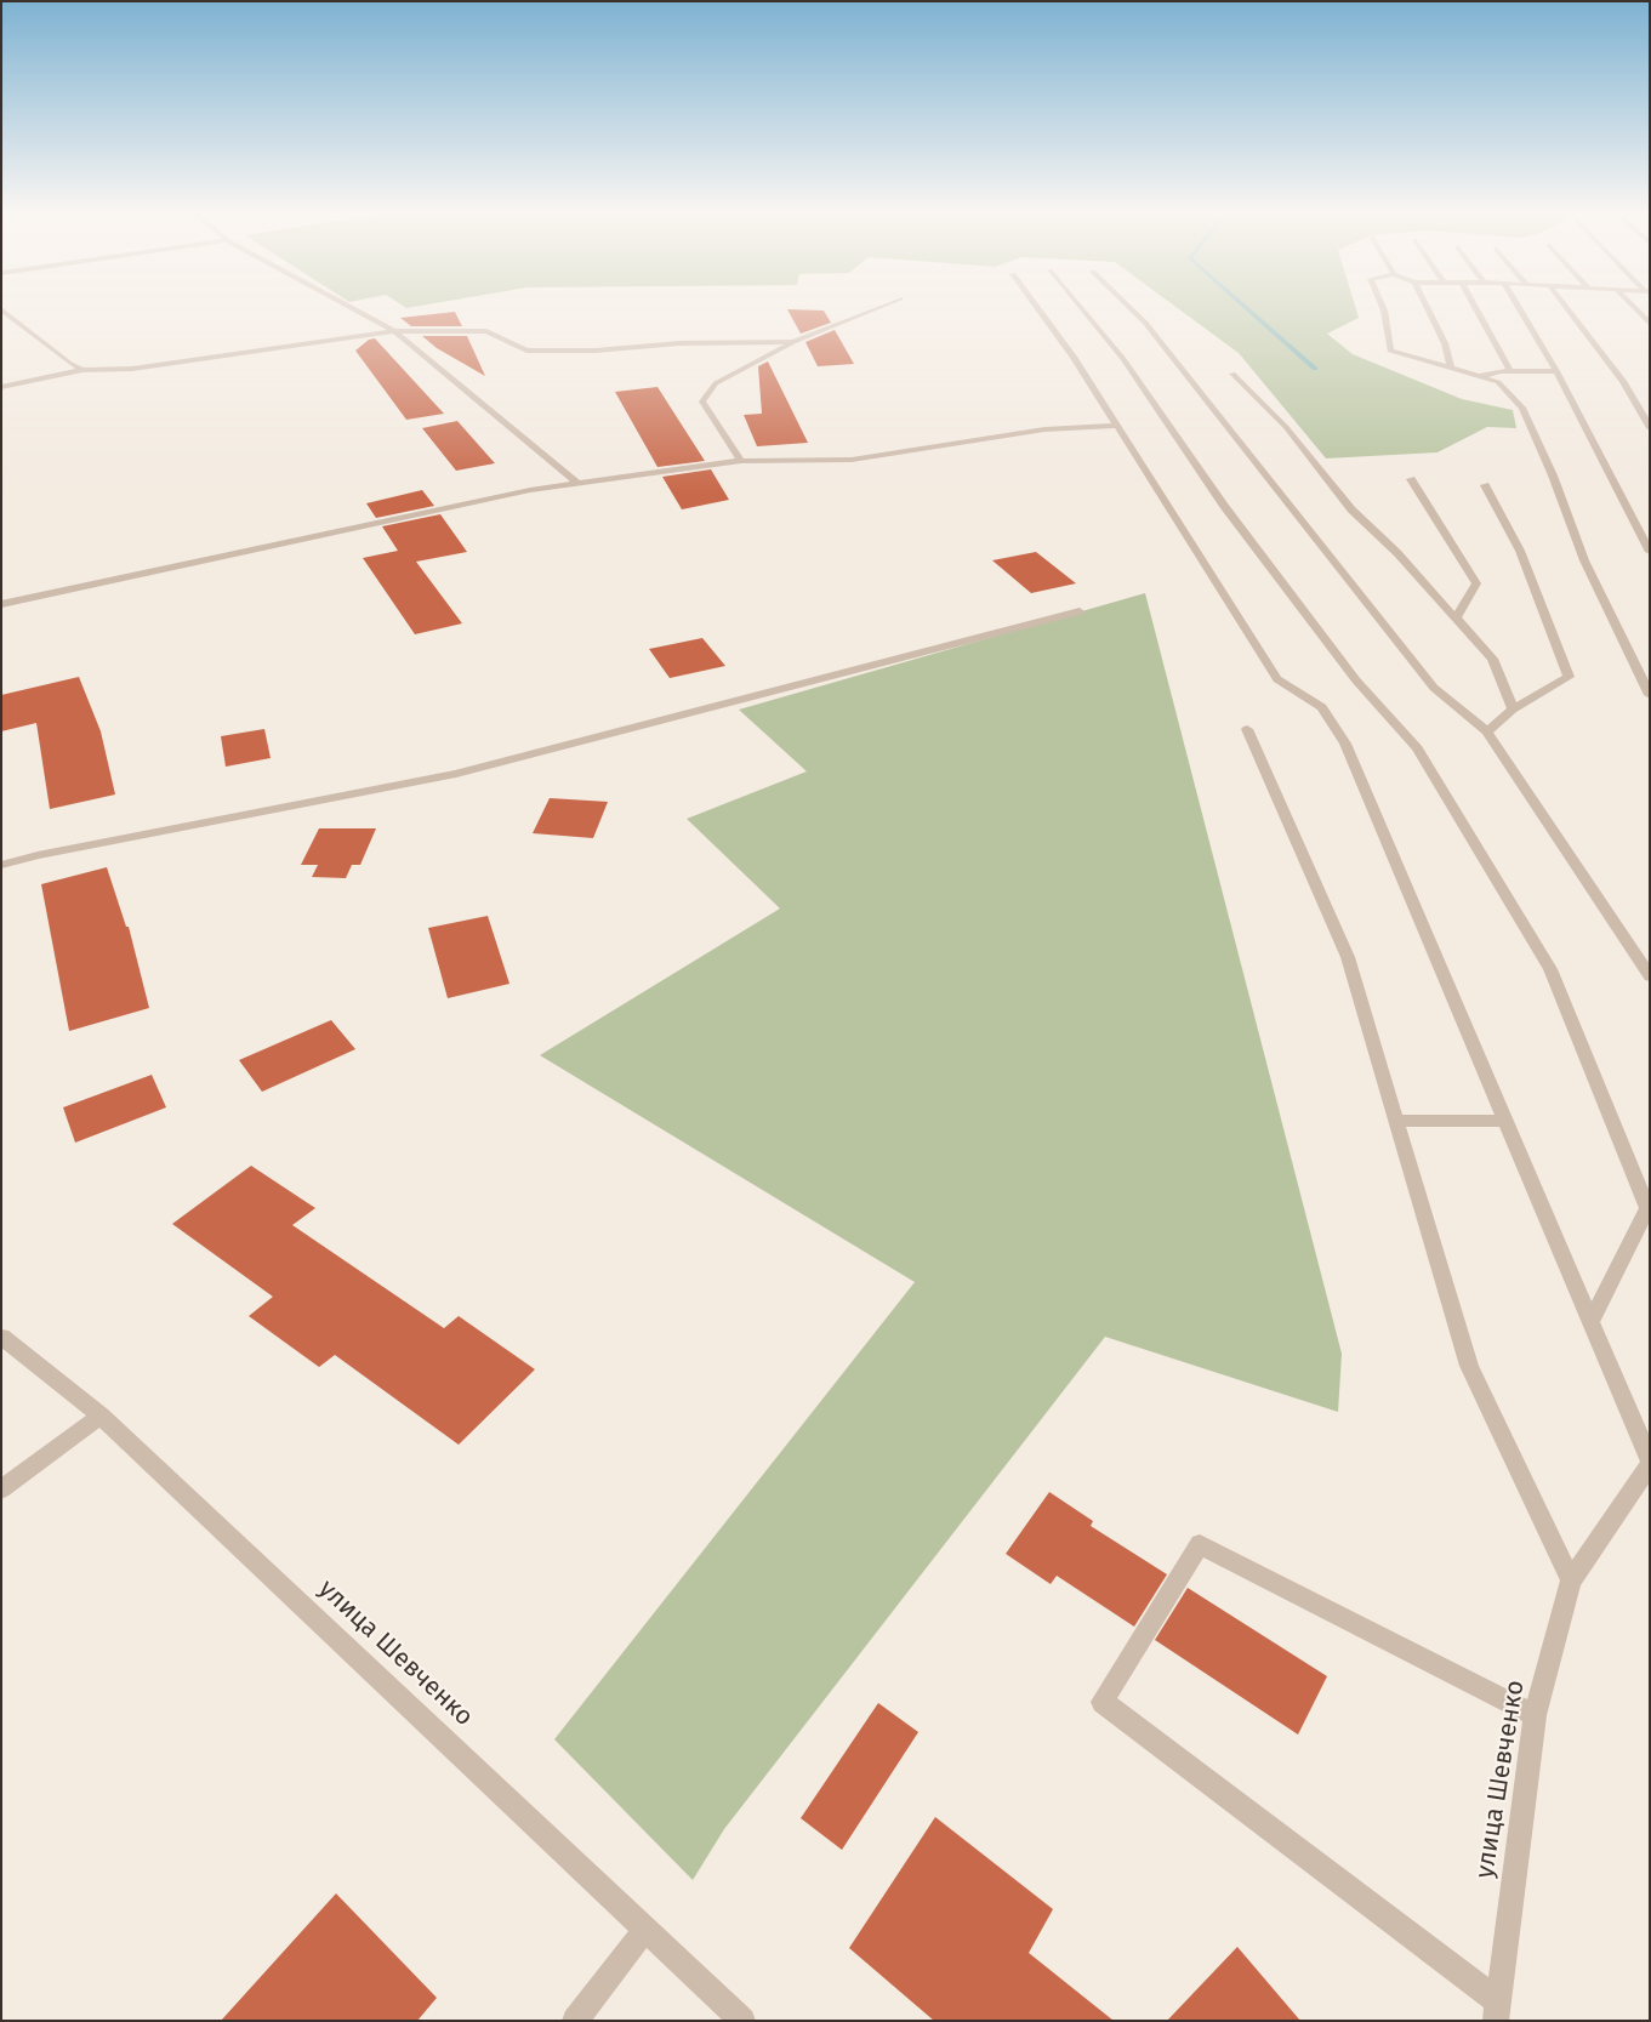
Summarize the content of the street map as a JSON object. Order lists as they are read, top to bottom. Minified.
{"streets":{"street":["улица Шевченко"]}}
